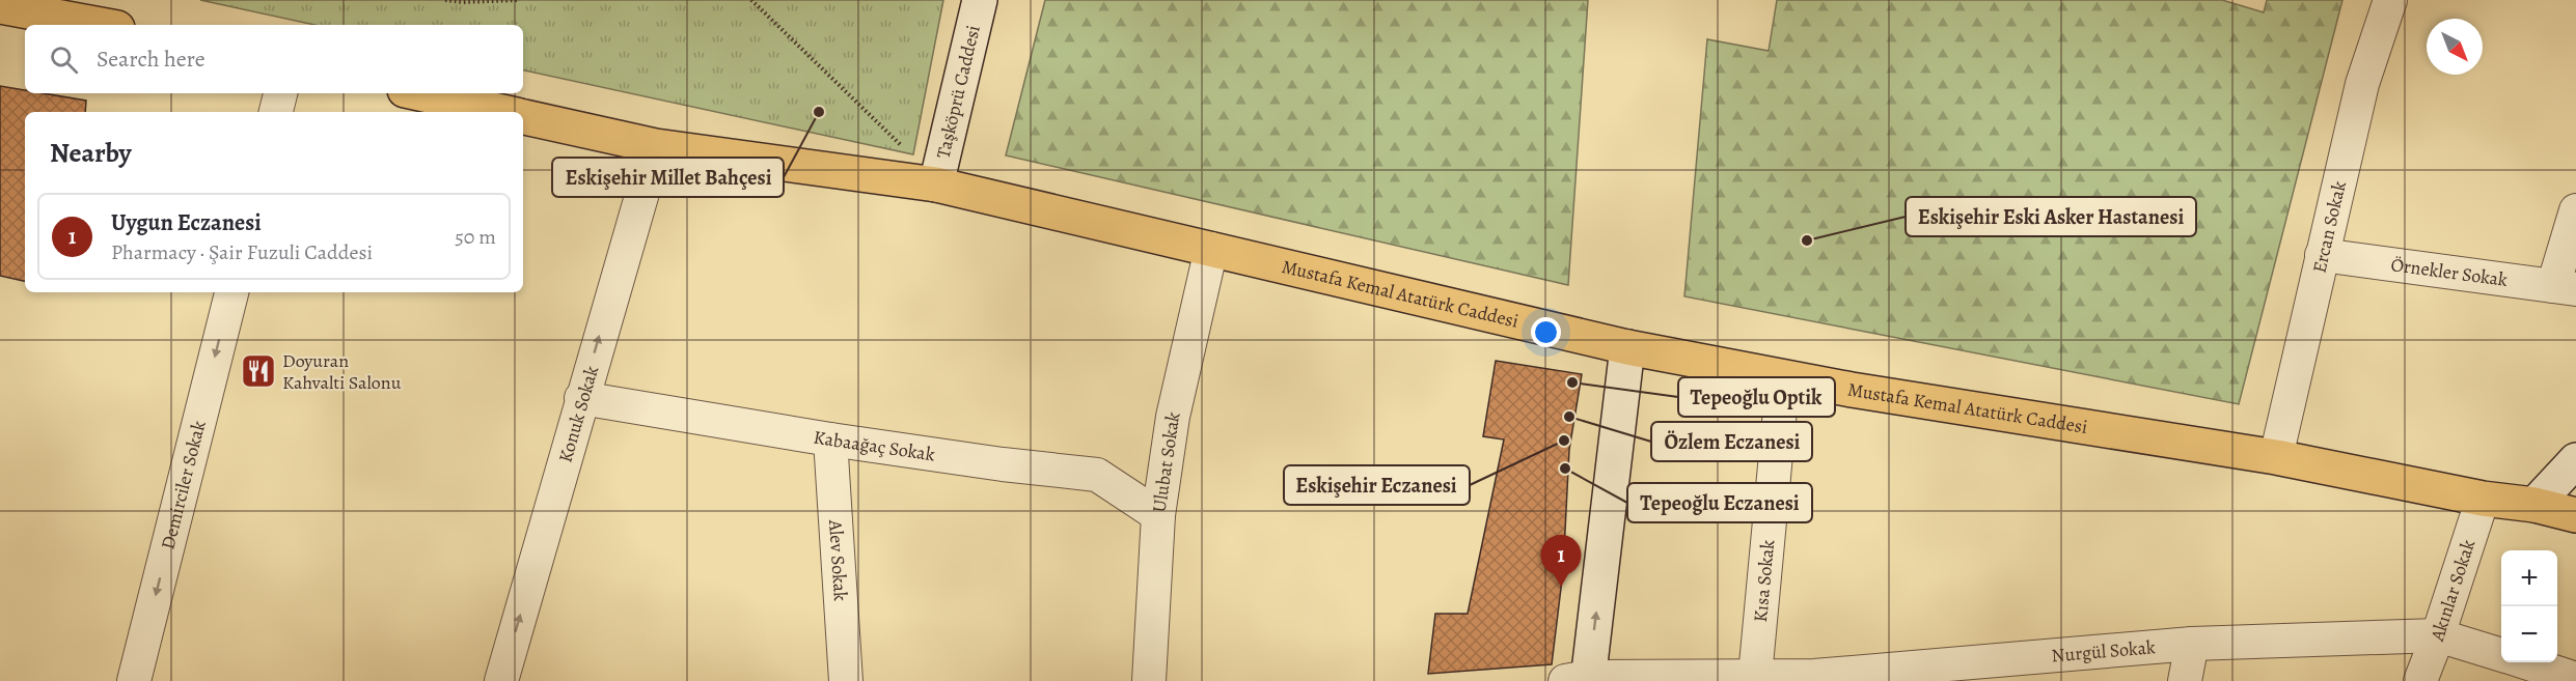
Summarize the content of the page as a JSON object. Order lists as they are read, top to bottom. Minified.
{"streets":{"main road":["Taşköprü Caddesi","Mustafa Kemal Atatürk Caddesi"],"street":["Ercan Sokak","Örnekler Sokak","Konuk Sokak","Kabaağaç Sokak","Ulubat Sokak","Demirciler Sokak","Alev Sokak","Kısa Sokak","Akınlar Sokak","Nurgül Sokak"]},"crossings":[["Taşköprü Caddesi","Mustafa Kemal Atatürk Caddesi"],["Ercan Sokak","Örnekler Sokak"],["Ercan Sokak","Mustafa Kemal Atatürk Caddesi"],["Mustafa Kemal Atatürk Caddesi","Konuk Sokak"],["Mustafa Kemal Atatürk Caddesi","Ulubat Sokak"],["Mustafa Kemal Atatürk Caddesi","Kısa Sokak"],["Mustafa Kemal Atatürk Caddesi","Akınlar Sokak"],["Konuk Sokak","Kabaağaç Sokak"],["Kabaağaç Sokak","Ulubat Sokak"],["Kabaağaç Sokak","Alev Sokak"],["Kısa Sokak","Nurgül Sokak"],["Akınlar Sokak","Nurgül Sokak"]],"one_way":["Konuk Sokak","Demirciler Sokak"],"places":{"other":["Eskişehir Millet Bahçesi","Eskişehir Eski Asker Hastanesi","Tepeoğlu Optik","Özlem Eczanesi","Eskişehir Eczanesi","Tepeoğlu Eczanesi"],"restaurant":["Doyuran Kahvalti Salonu"]},"north":"bottom right","page":{"search":"Search here","heading":"Nearby","list":[{"mark":"1","name":"Uygun Eczanesi","note":"Pharmacy · Şair Fuzuli Caddesi","value":"50 m"}],"pins":"1","map_buttons":["+","−"]}}
